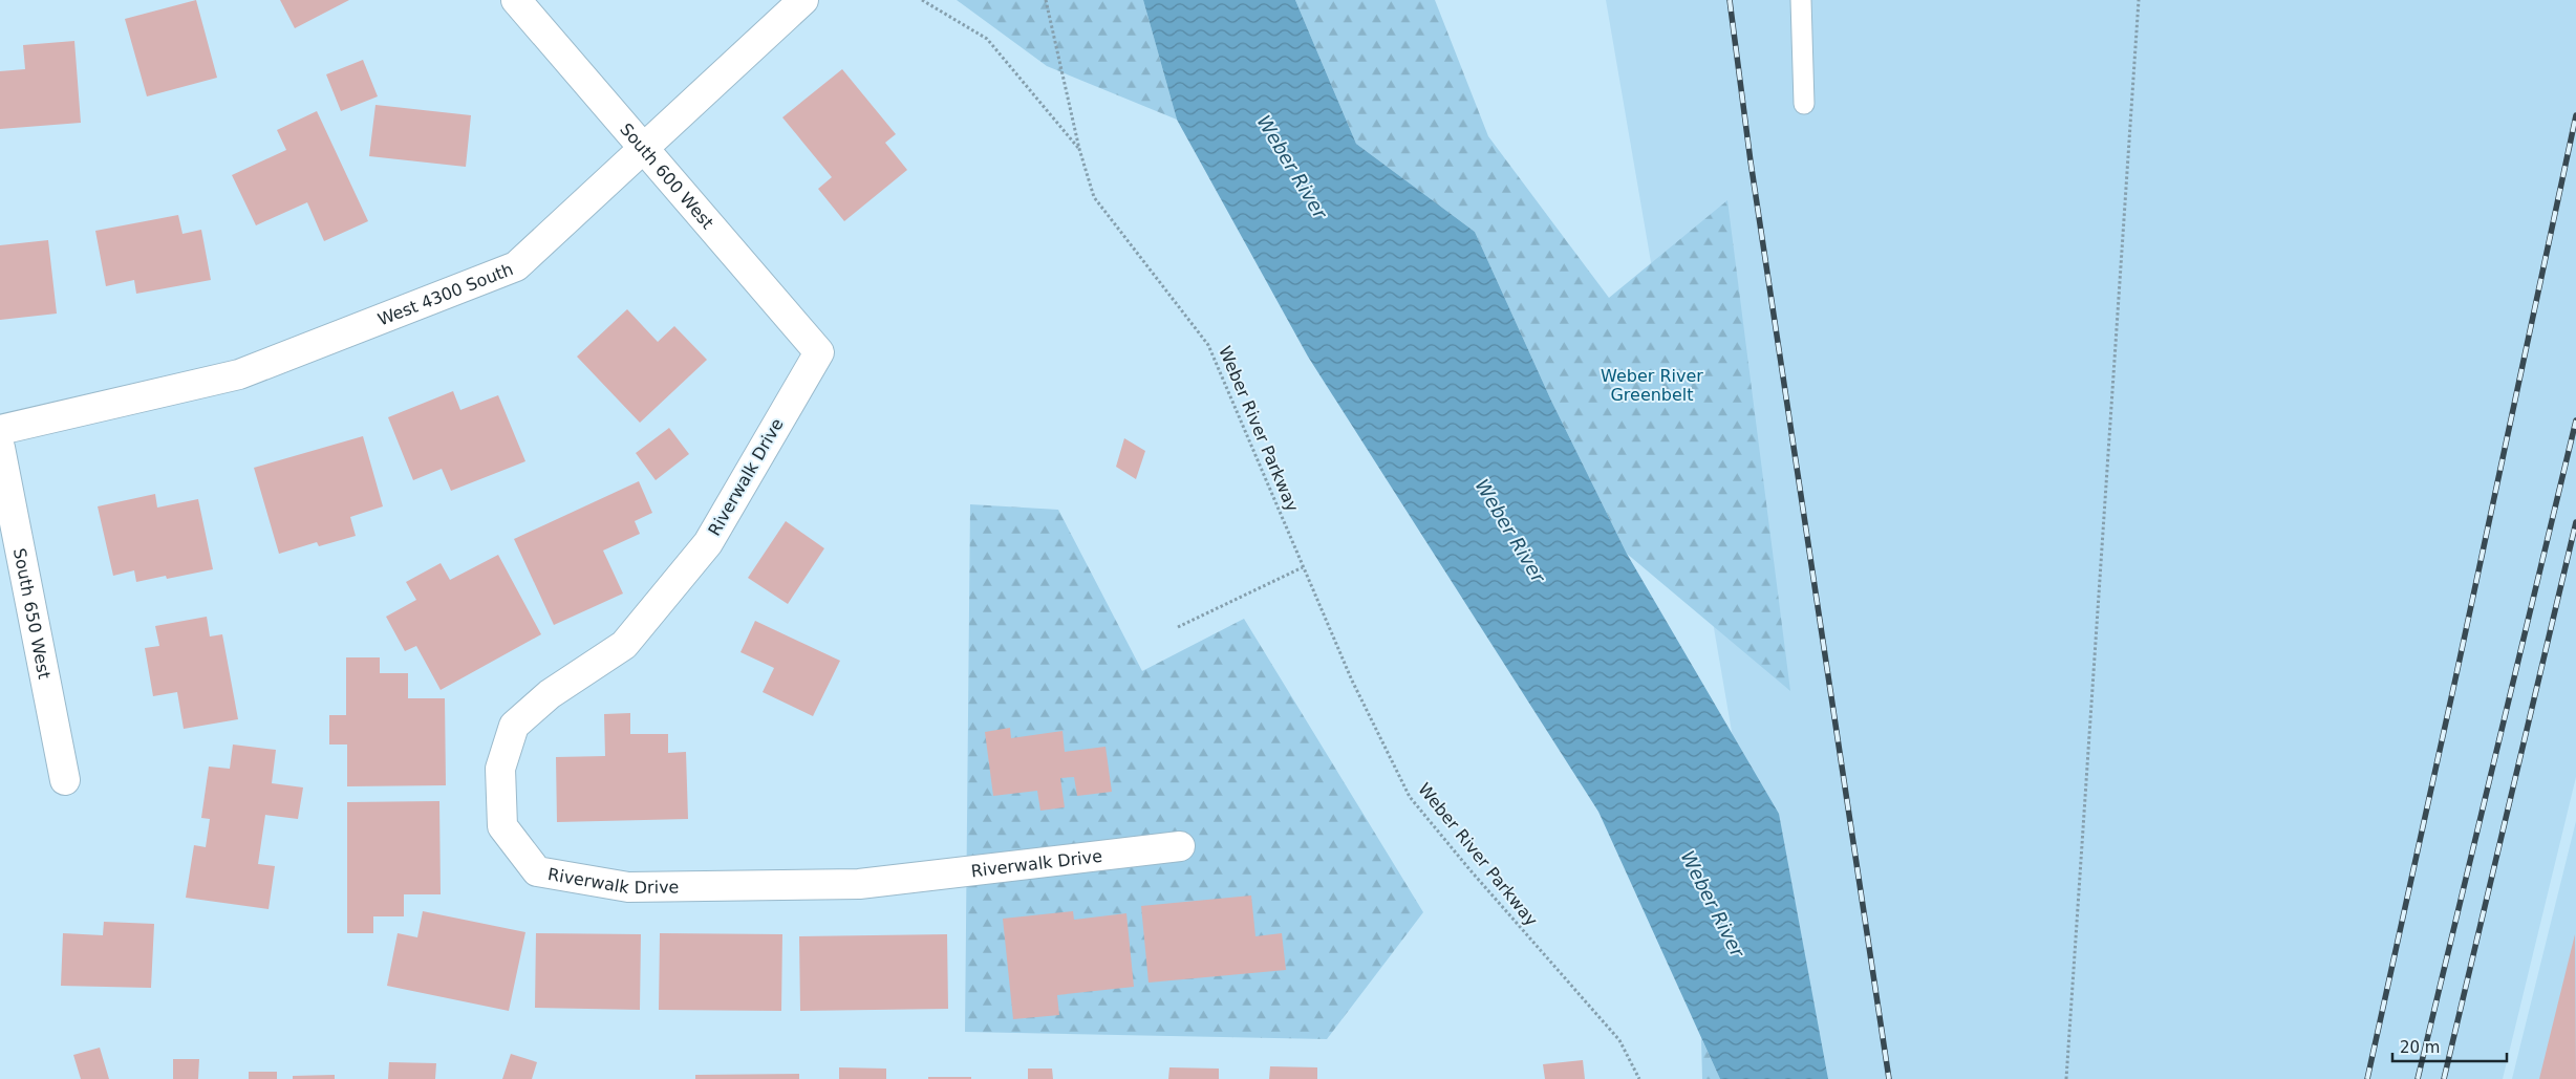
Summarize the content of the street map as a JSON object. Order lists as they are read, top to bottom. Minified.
{"streets":{"street":["South 600 West","West 4300 South","Riverwalk Drive","South 650 West"],"path":["Weber River Parkway"]},"crossings":[["South 600 West","West 4300 South"],["South 600 West","Riverwalk Drive"]],"water":["Weber River"],"parks":["Weber River Greenbelt"],"scale_bar":"20 m"}
